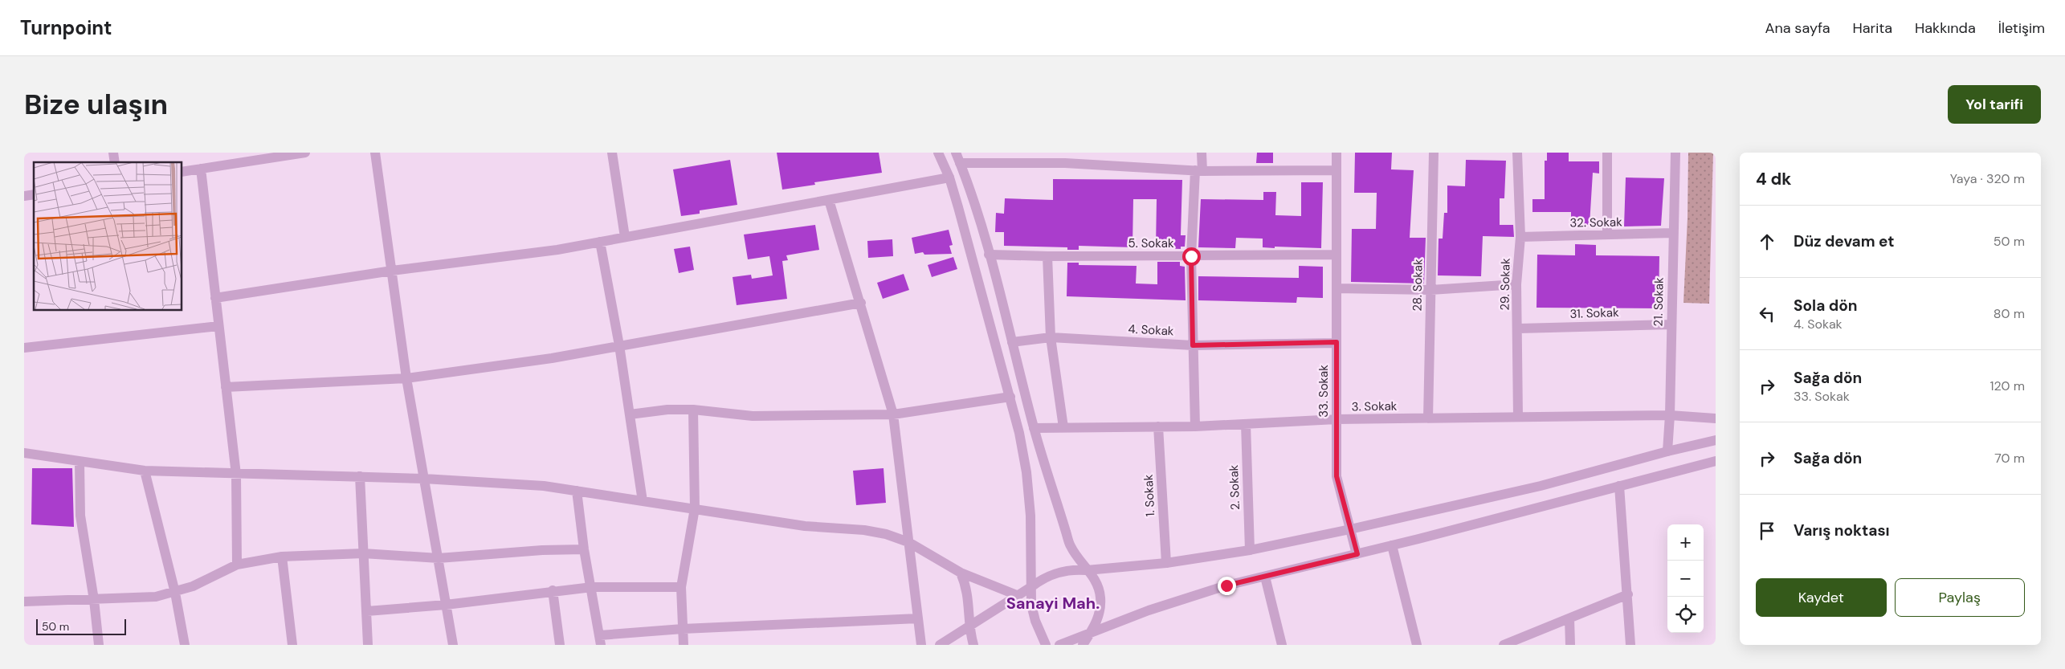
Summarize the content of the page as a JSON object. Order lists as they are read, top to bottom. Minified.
{"streets":{"street":["32. Sokak","5. Sokak","29. Sokak","28. Sokak","21. Sokak","31. Sokak","4. Sokak","33. Sokak","3. Sokak","2. Sokak","1. Sokak"]},"crossings":[["32. Sokak","29. Sokak"],["32. Sokak","21. Sokak"],["5. Sokak","33. Sokak"],["29. Sokak","31. Sokak"],["29. Sokak","3. Sokak"],["28. Sokak","3. Sokak"],["21. Sokak","31. Sokak"],["21. Sokak","3. Sokak"],["4. Sokak","33. Sokak"],["33. Sokak","3. Sokak"],["3. Sokak","2. Sokak"],["3. Sokak","1. Sokak"]],"districts":["Sanayi Mah."],"scale_bar":"50 m","page":{"header":"Turnpoint","nav":["Ana sayfa","Harita","Hakkında","İletişim"],"buttons":["Yol tarifi",["Kaydet","Paylaş"]],"title":"Bize ulaşın","heading":["4 dk","Yaya · 320 m"],"list":[["Düz devam et","50 m"],["Sola dön","4. Sokak","80 m"],["Sağa dön","33. Sokak","120 m"],["Sağa dön","70 m"],"Varış noktası"],"map_buttons":["+","−"],"scale":"50 m"}}
